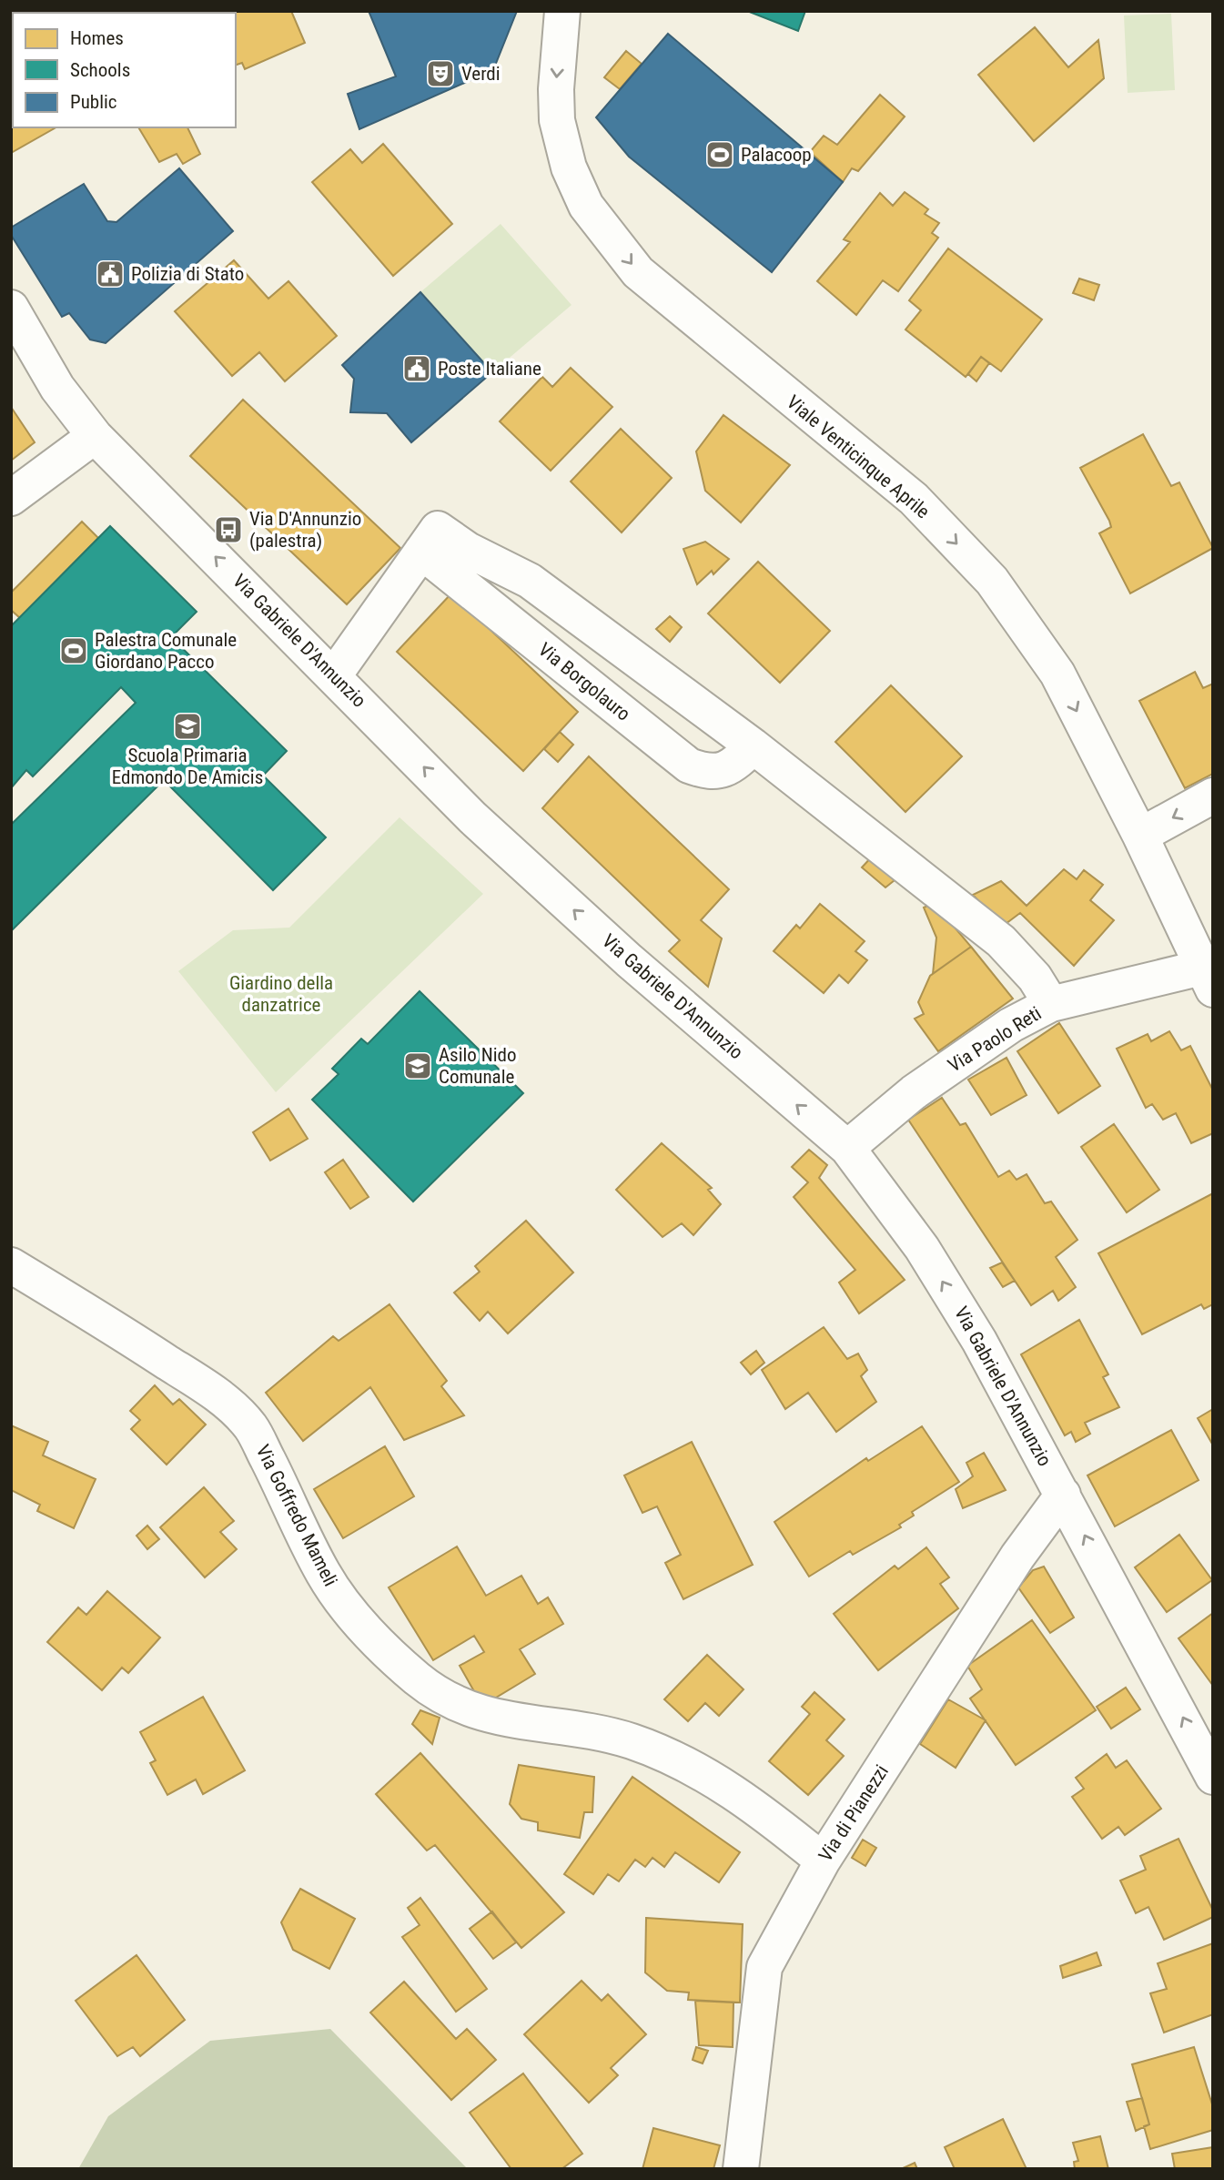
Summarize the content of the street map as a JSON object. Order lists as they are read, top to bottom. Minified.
{"streets":{"street":["Viale Venticinque Aprile","Via Gabriele D'Annunzio","Via Borgolauro","Via Paolo Reti","Via Goffredo Mameli","Via di Pianezzi"]},"crossings":[["Viale Venticinque Aprile","Via Paolo Reti"],["Via Gabriele D'Annunzio","Via Paolo Reti"],["Via Gabriele D'Annunzio","Via di Pianezzi"],["Via Goffredo Mameli","Via di Pianezzi"]],"one_way":["Viale Venticinque Aprile","Via Gabriele D'Annunzio"],"parks":["Giardino della danzatrice"],"places":{"theatre":["Verdi"],"sports":["Palacoop","Palestra Comunale Giordano Pacco"],"public building":["Polizia di Stato","Poste Italiane"],"bus stop":["Via D'Annunzio (palestra)"],"school or university":["Scuola Primaria Edmondo De Amicis","Asilo Nido Comunale"]},"legend":["Homes","Schools","Public"]}
